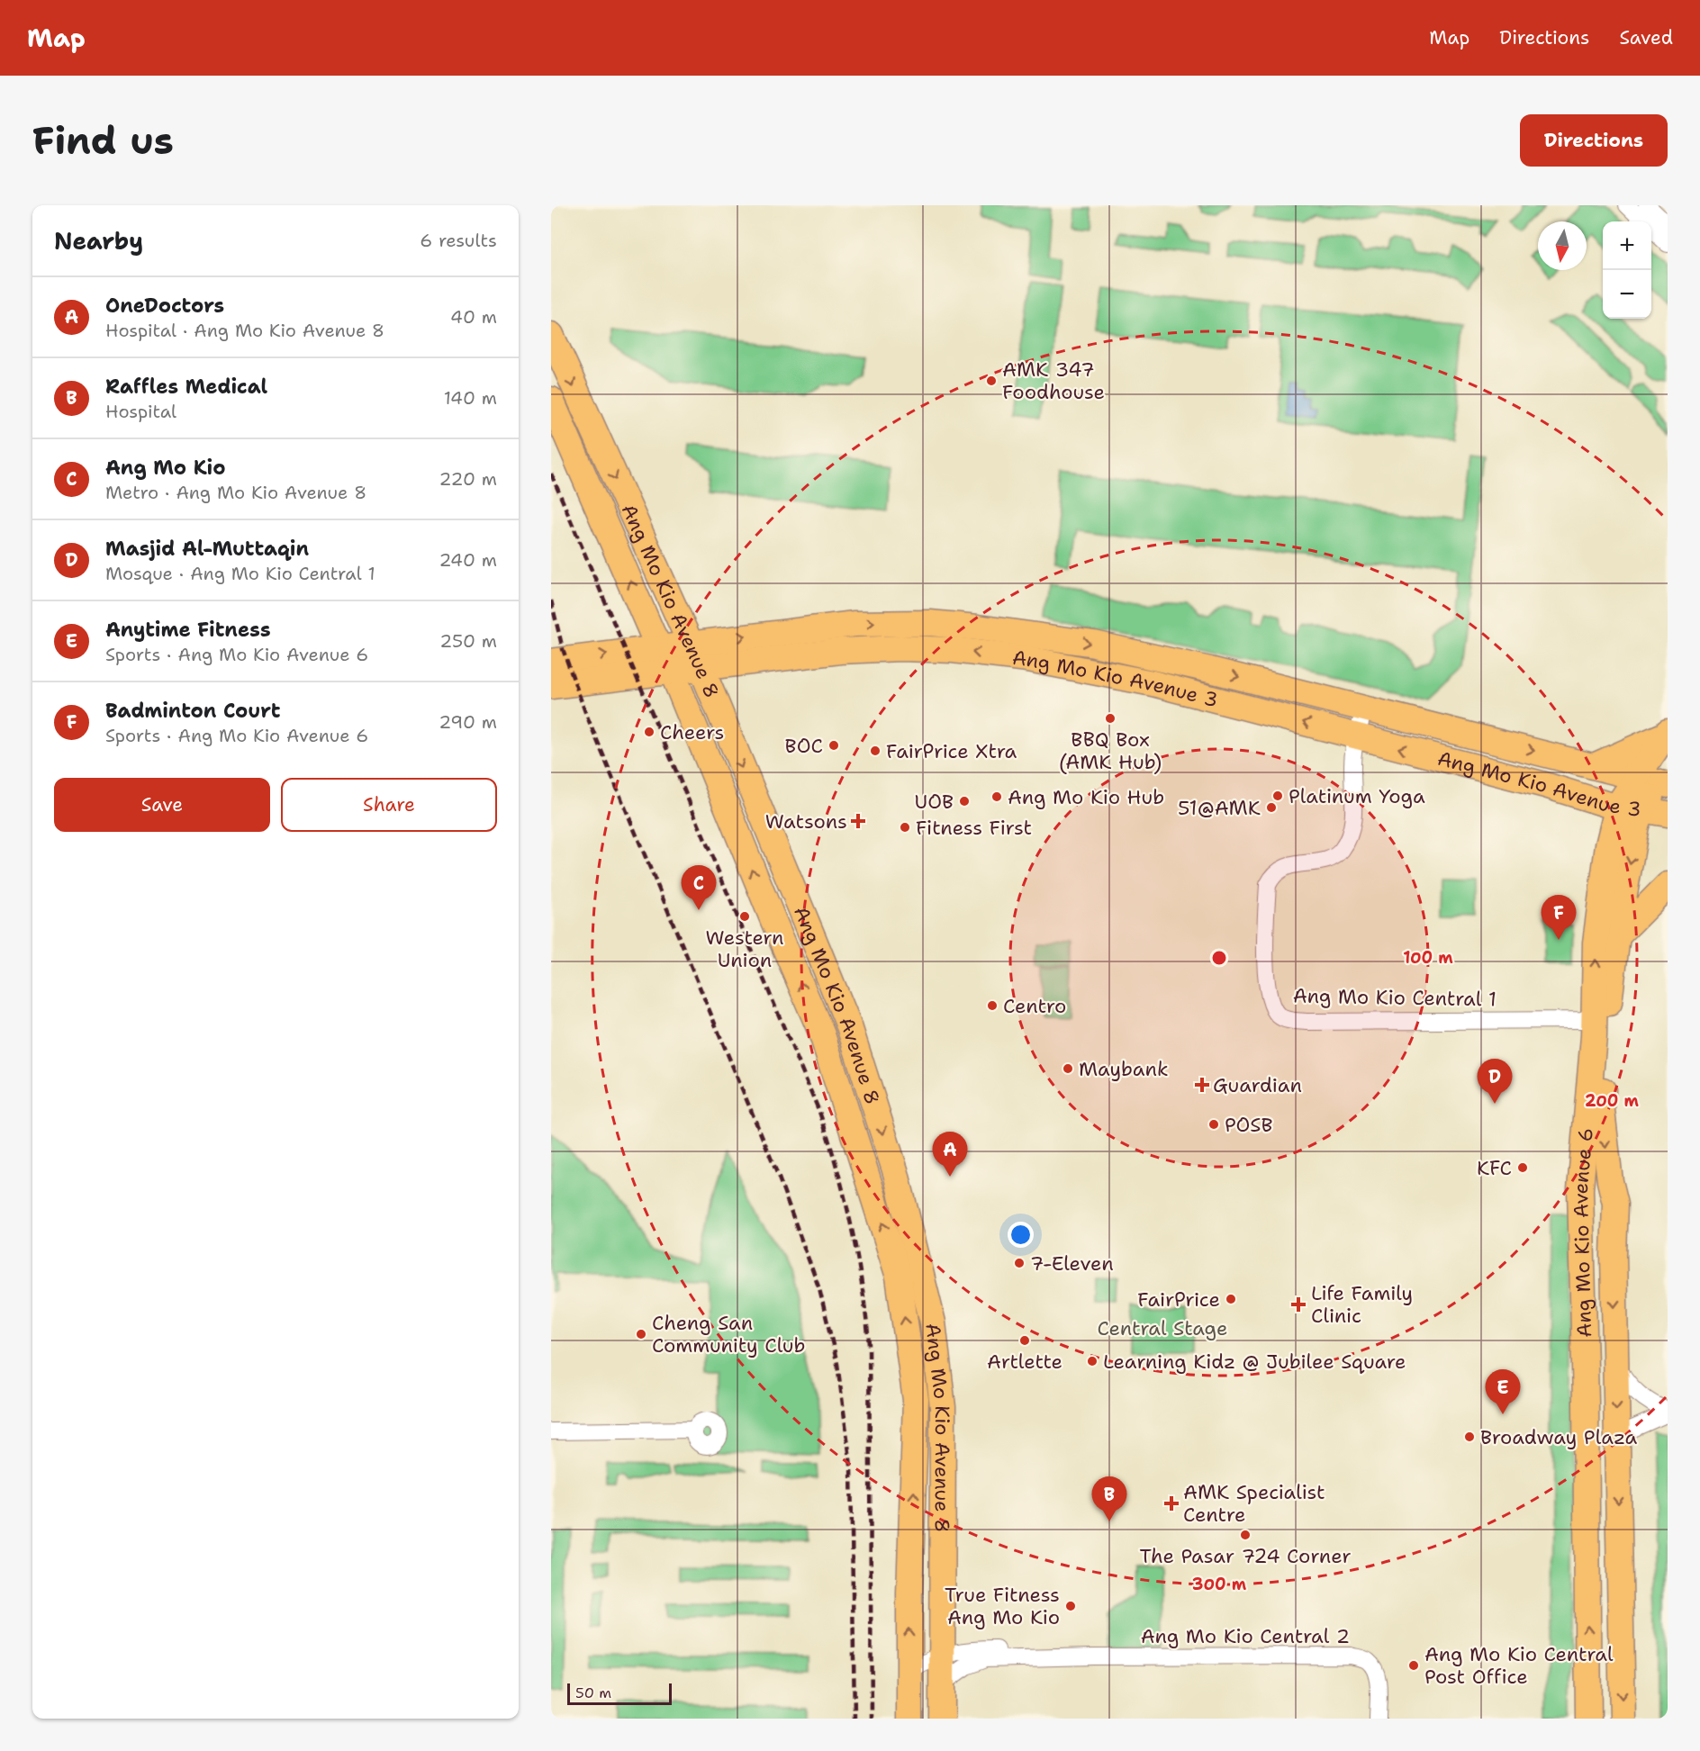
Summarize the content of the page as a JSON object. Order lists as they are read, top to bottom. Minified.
{"streets":{"main road":["Ang Mo Kio Avenue 8","Ang Mo Kio Avenue 3","Ang Mo Kio Avenue 6"],"street":["Ang Mo Kio Central 1","Ang Mo Kio Central 2"]},"crossings":[["Ang Mo Kio Avenue 8","Ang Mo Kio Avenue 3"],["Ang Mo Kio Avenue 8","Ang Mo Kio Central 2"],["Ang Mo Kio Avenue 3","Ang Mo Kio Central 1"],["Ang Mo Kio Avenue 3","Ang Mo Kio Avenue 6"],["Ang Mo Kio Central 1","Ang Mo Kio Avenue 6"]],"parks":["Central Stage"],"places":{"other":["AMK 347 Foodhouse","BBQ Box (AMK Hub)","Cheers","BOC","FairPrice Xtra","Platinum Yoga","Ang Mo Kio Hub","UOB","51@AMK","Fitness First","Western Union","Centro","Maybank","POSB","KFC","7-Eleven","FairPrice","Cheng San Community Club","Artlette","Learning Kidz @ Jubilee Square","Broadway Plaza","The Pasar 724 Corner","True Fitness Ang Mo Kio","Ang Mo Kio Central Post Office"],"health":["Watsons","Guardian","Life Family Clinic","AMK Specialist Centre"]},"scale_bar":"50 m","north":"bottom","page":{"header":"Map","nav":["Map","Directions","Saved"],"buttons":["Directions",["Save","Share"]],"title":"Find us","heading":["Nearby","6 results"],"map_buttons":["+","−"],"list":[{"mark":"A","name":"OneDoctors","note":"Hospital · Ang Mo Kio Avenue 8","value":"40 m"},{"mark":"B","name":"Raffles Medical","note":"Hospital","value":"140 m"},{"mark":"C","name":"Ang Mo Kio","note":"Metro · Ang Mo Kio Avenue 8","value":"220 m"},{"mark":"D","name":"Masjid Al-Muttaqin","note":"Mosque · Ang Mo Kio Central 1","value":"240 m"},{"mark":"E","name":"Anytime Fitness","note":"Sports · Ang Mo Kio Avenue 6","value":"250 m"},{"mark":"F","name":"Badminton Court","note":"Sports · Ang Mo Kio Avenue 6","value":"290 m"}],"pins":["C","F","D","A","E","B"],"scale":"50 m"},"rings":["100 m","200 m","300 m"]}
